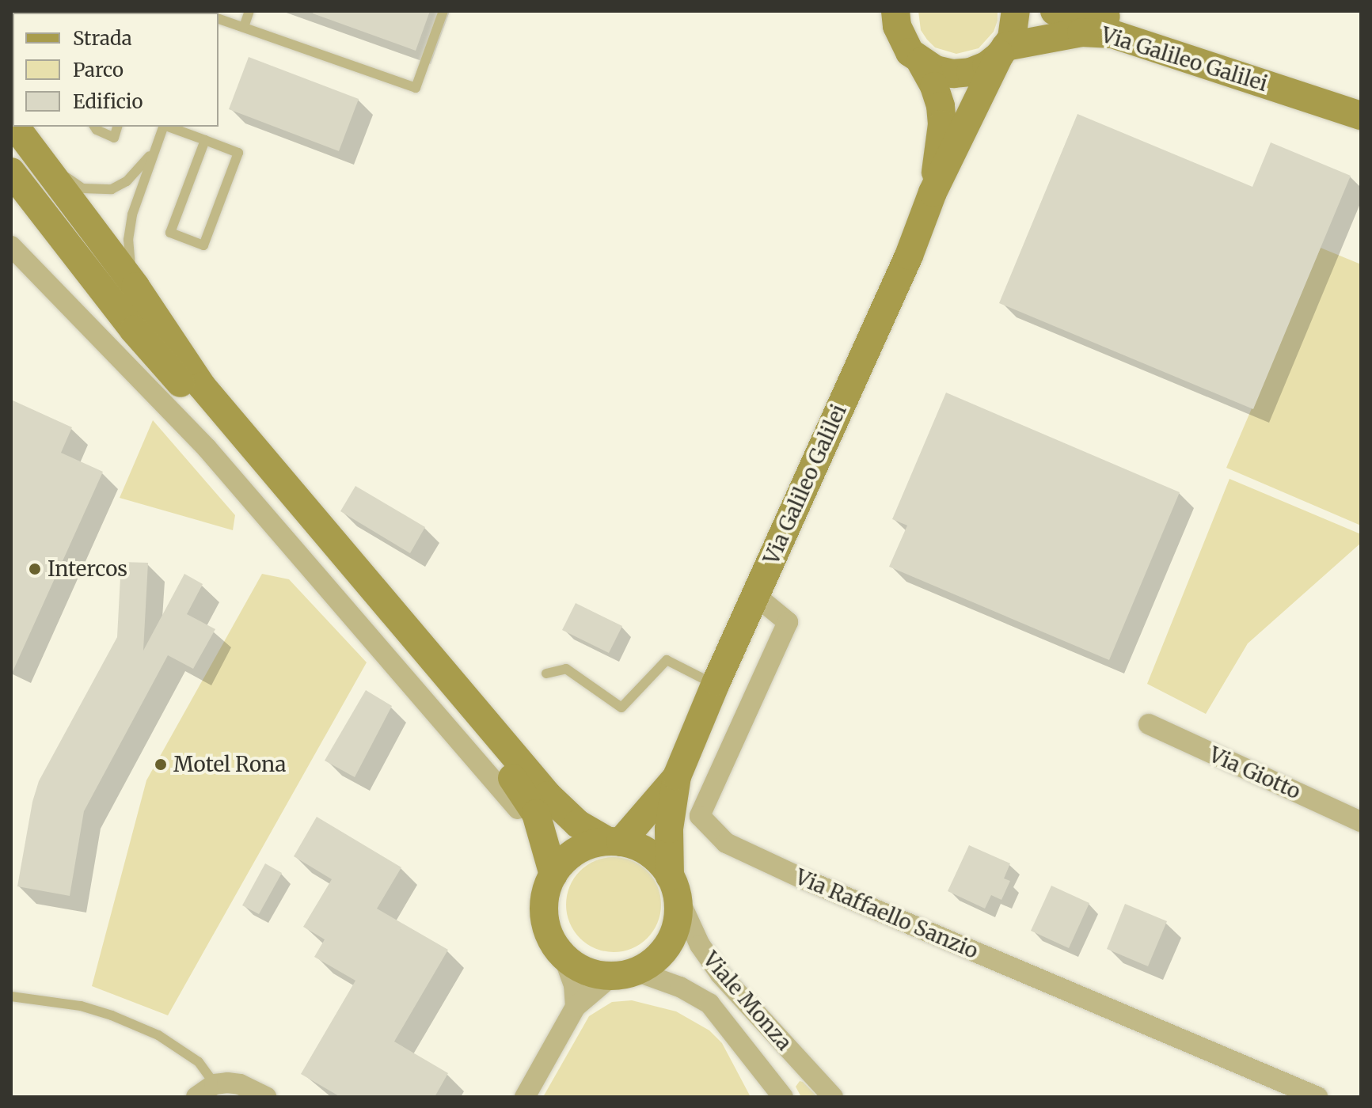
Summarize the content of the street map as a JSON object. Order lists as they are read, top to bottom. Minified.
{"streets":{"street":["Via Galileo Galilei","Via Giotto","Via Raffaello Sanzio","Viale Monza"]},"crossings":[["Via Galileo Galilei","Via Raffaello Sanzio"],["Via Galileo Galilei","Viale Monza"]],"places":["Intercos","Motel Rona"],"legend":["Strada","Parco","Edificio"]}
